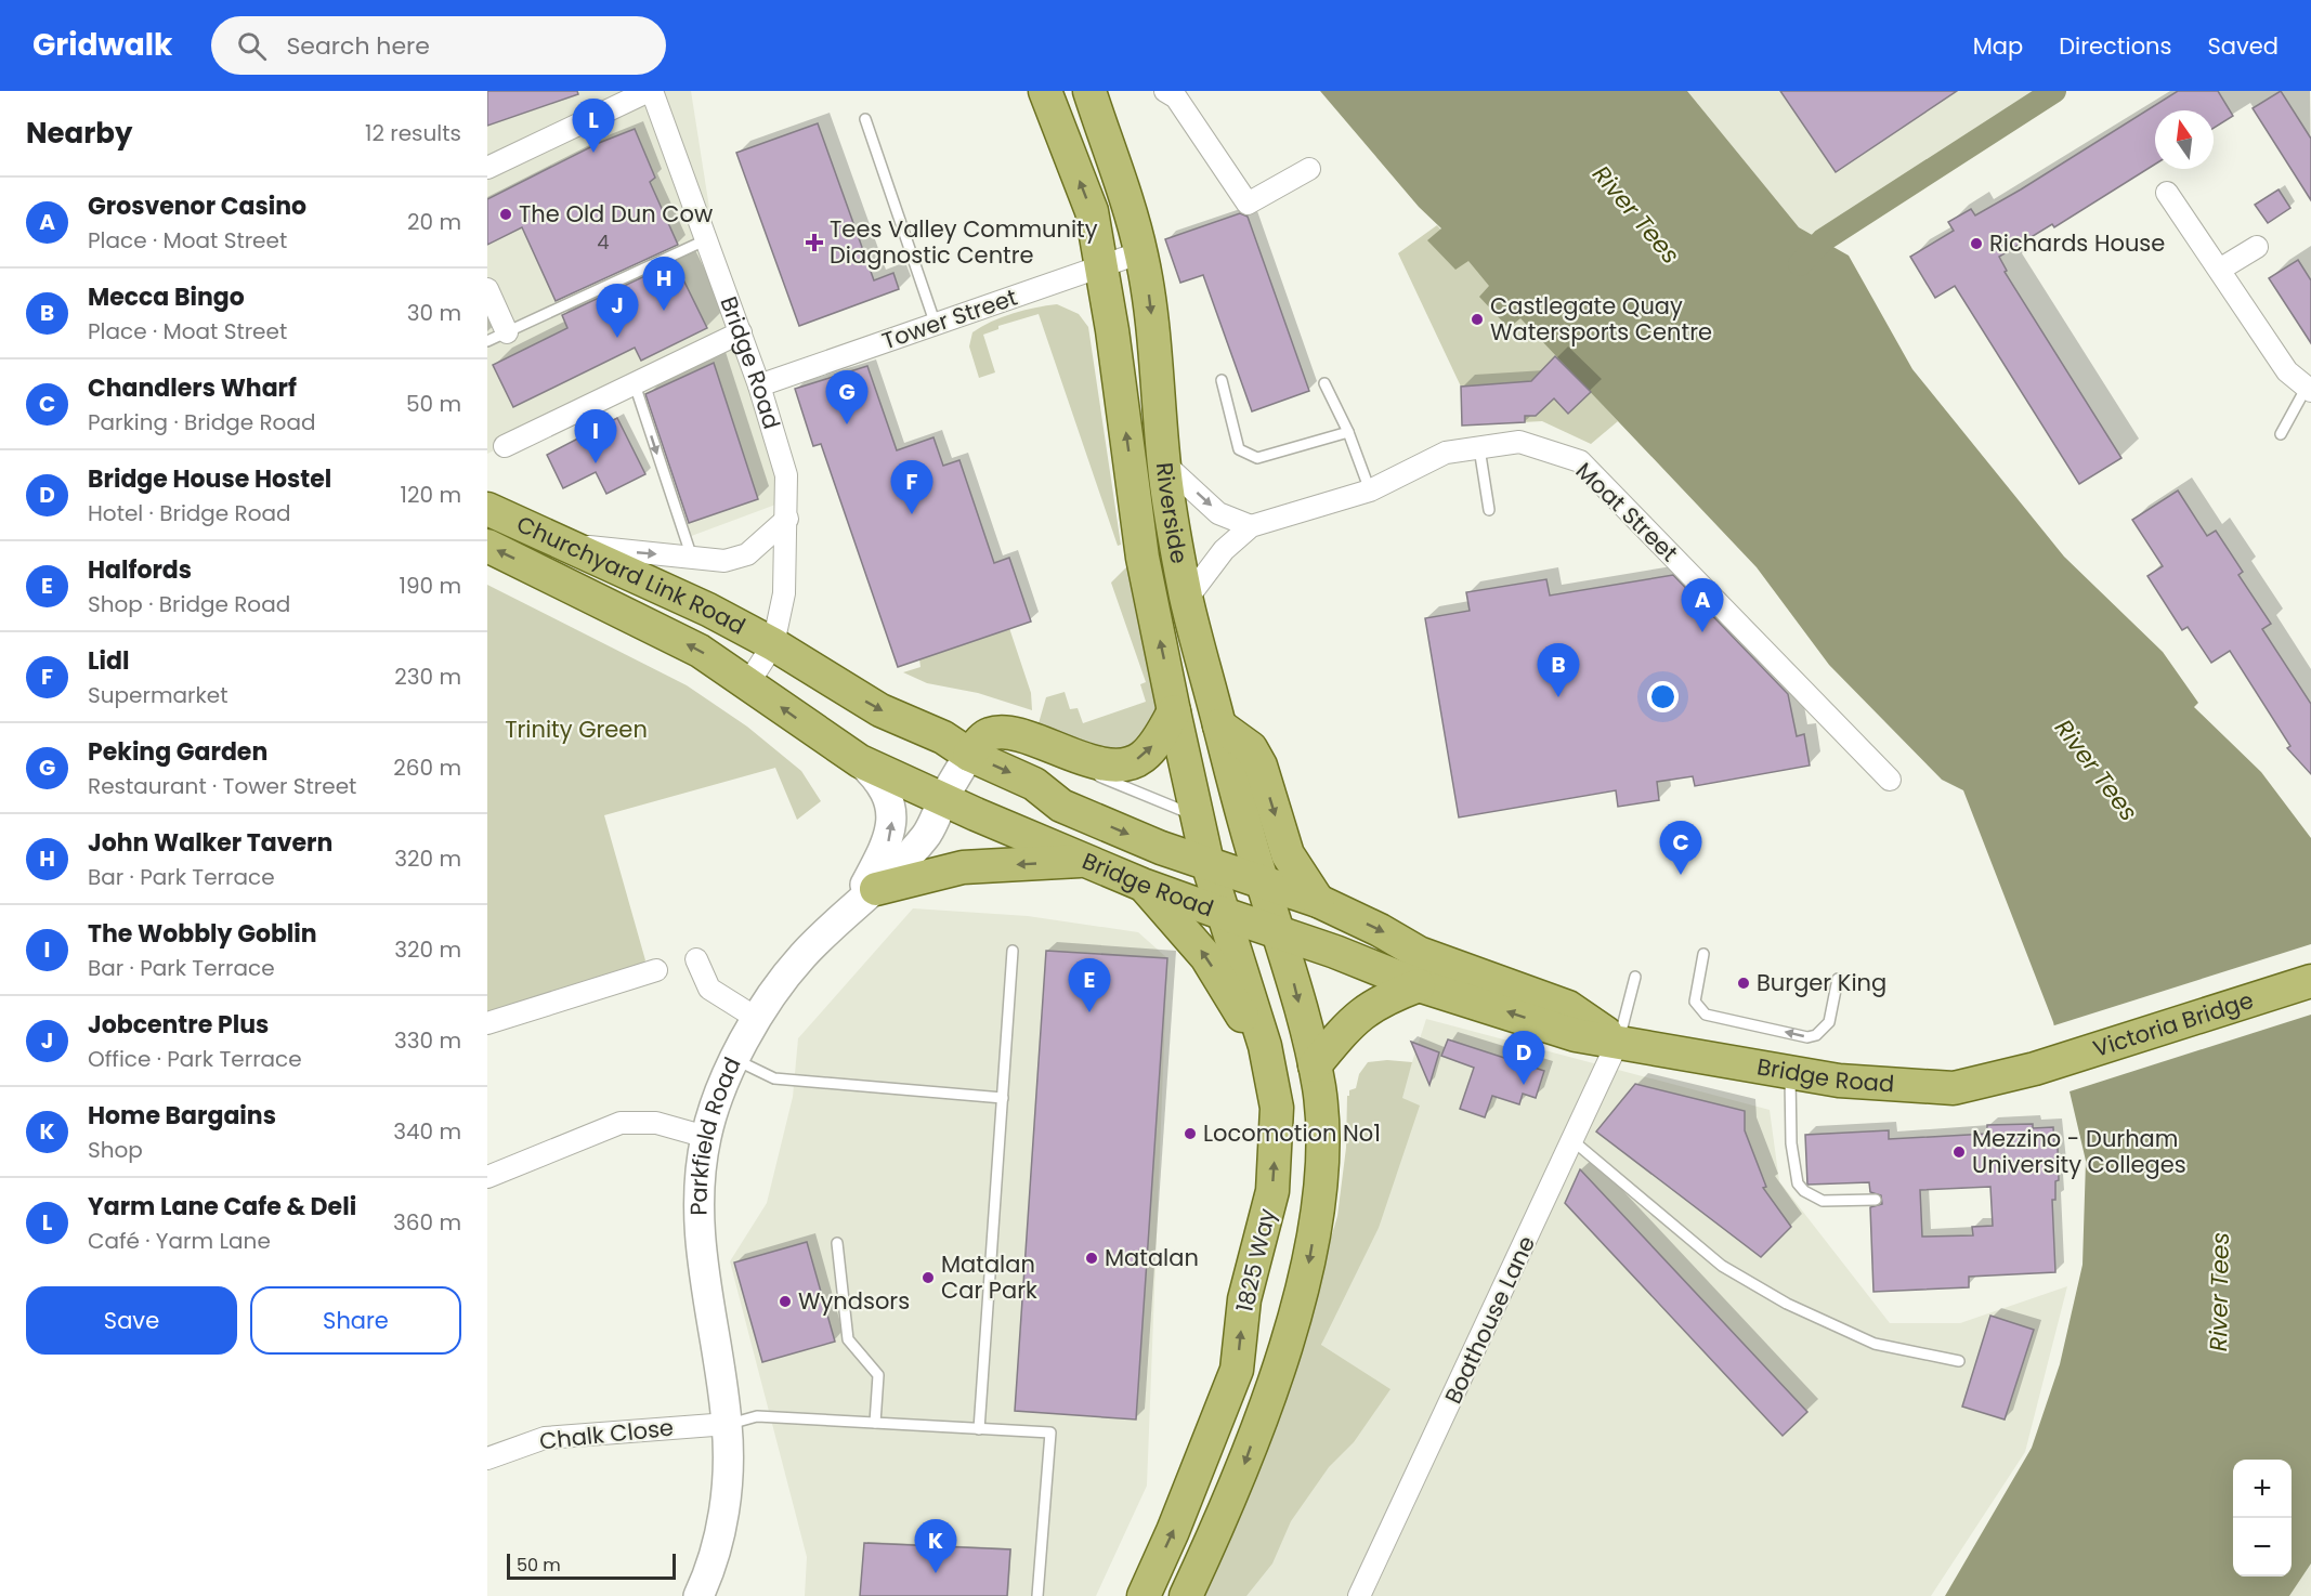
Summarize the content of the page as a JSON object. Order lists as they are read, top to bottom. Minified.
{"streets":{"main road":["Bridge Road","Riverside","Churchyard Link Road","Victoria Bridge","1825 Way"],"street":["Tower Street","Moat Street","Parkfield Road","Boathouse Lane","Chalk Close"]},"crossings":[["Tower Street","Bridge Road"],["Tower Street","Riverside"],["Bridge Road","Riverside"],["Bridge Road","Churchyard Link Road"],["Bridge Road","Victoria Bridge"],["Bridge Road","Parkfield Road"],["Bridge Road","1825 Way"],["Bridge Road","Boathouse Lane"],["Moat Street","Riverside"],["Riverside","1825 Way"],["Parkfield Road","Chalk Close"]],"water":["River Tees"],"parks":["Trinity Green"],"places":{"other":["The Old Dun Cow","Richards House","Castlegate Quay Watersports Centre","Burger King","Locomotion No1","Mezzino - Durham University Colleges","Matalan","Matalan Car Park","Wyndsors"],"health":["Tees Valley Community Diagnostic Centre"]},"house_numbers":["4"],"scale_bar":"50 m","north":"top","page":{"header":"Gridwalk","search":"Search here","nav":["Map","Directions","Saved"],"heading":["Nearby","12 results"],"pins":["L","H","J","G","I","F","A","B","C","E","D","K"],"list":[{"mark":"A","name":"Grosvenor Casino","note":"Place · Moat Street","value":"20 m"},{"mark":"B","name":"Mecca Bingo","note":"Place · Moat Street","value":"30 m"},{"mark":"C","name":"Chandlers Wharf","note":"Parking · Bridge Road","value":"50 m"},{"mark":"D","name":"Bridge House Hostel","note":"Hotel · Bridge Road","value":"120 m"},{"mark":"E","name":"Halfords","note":"Shop · Bridge Road","value":"190 m"},{"mark":"F","name":"Lidl","note":"Supermarket","value":"230 m"},{"mark":"G","name":"Peking Garden","note":"Restaurant · Tower Street","value":"260 m"},{"mark":"H","name":"John Walker Tavern","note":"Bar · Park Terrace","value":"320 m"},{"mark":"I","name":"The Wobbly Goblin","note":"Bar · Park Terrace","value":"320 m"},{"mark":"J","name":"Jobcentre Plus","note":"Office · Park Terrace","value":"330 m"},{"mark":"K","name":"Home Bargains","note":"Shop","value":"340 m"},{"mark":"L","name":"Yarm Lane Cafe & Deli","note":"Café · Yarm Lane","value":"360 m"}],"buttons":["Save","Share"],"map_buttons":["+","−"],"scale":"50 m"}}
